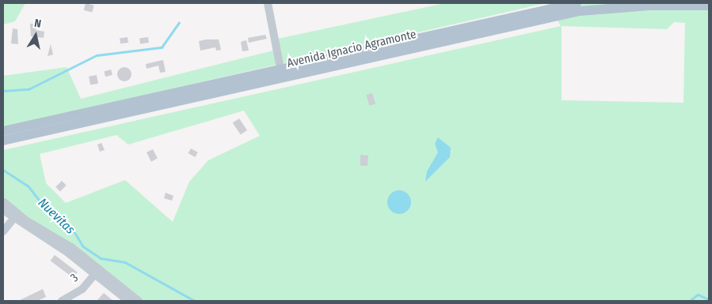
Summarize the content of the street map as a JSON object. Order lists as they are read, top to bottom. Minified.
{"streets":{"main road":["Avenida Ignacio Agramonte"],"street":["3"]},"water":["Nuevitas"],"north":"top"}
